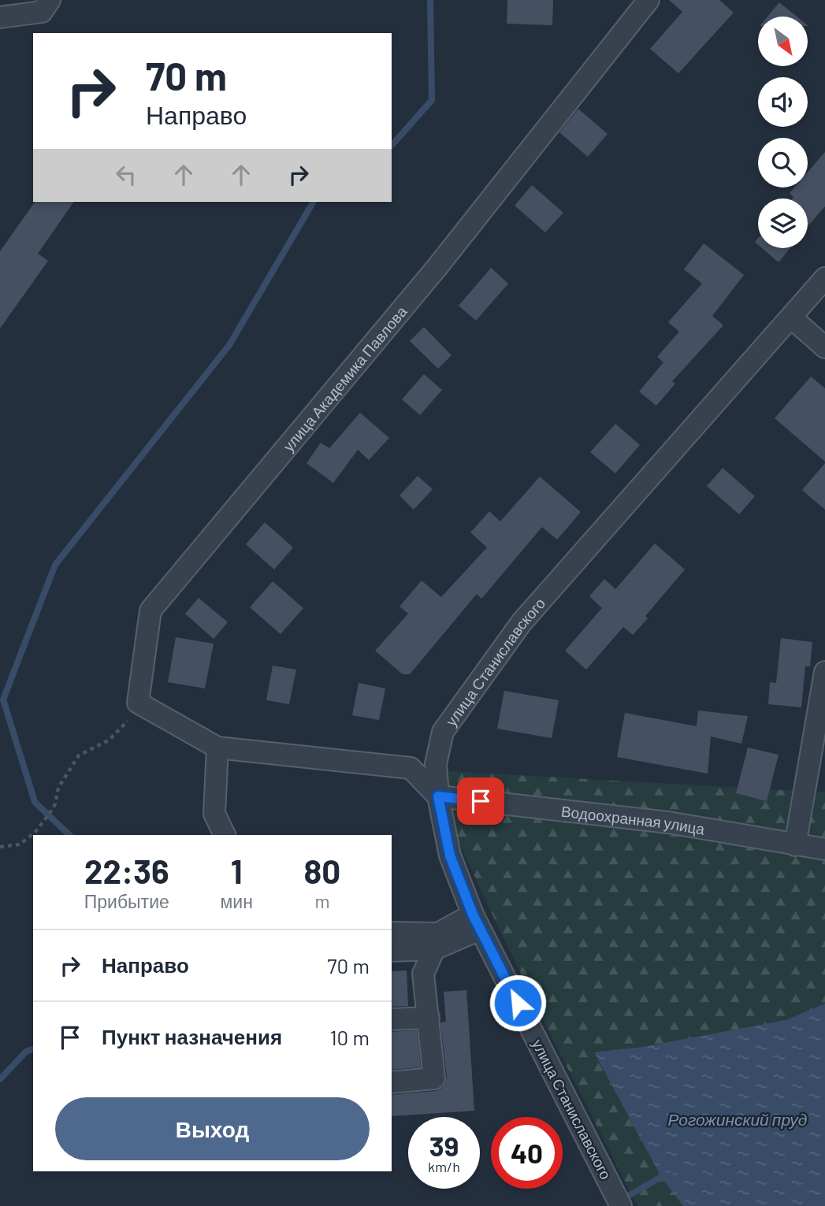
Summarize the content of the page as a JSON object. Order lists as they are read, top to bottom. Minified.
{"streets":{"street":["улица Академика Павлова","улица Станиславского","Водоохранная улица"]},"crossings":[["улица Станиславского","Водоохранная улица"]],"water":["Рогожинский пруд"],"north":"bottom right","page":{"turn":["70 m","Направо"],"eta":["22:36","Прибытие","1","мин","80","m"],"list":[{"name":"Направо","value":"70 m"},{"name":"Пункт назначения","value":"10 m"}],"buttons":"Выход","speed":"39 km/h","limit":"40"}}
